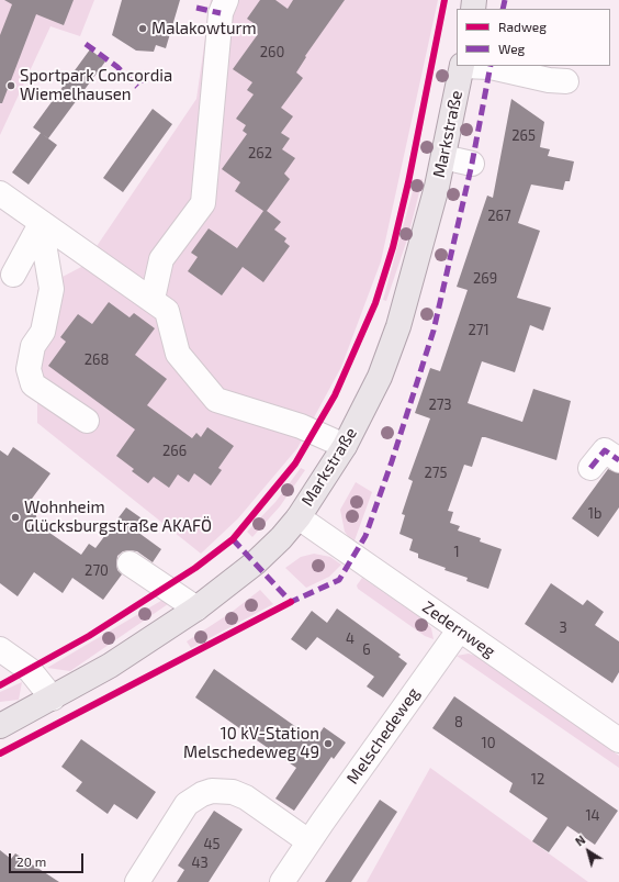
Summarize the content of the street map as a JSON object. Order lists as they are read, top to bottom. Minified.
{"streets":{"main road":["Markstraße"],"street":["Zedernweg","Melschedeweg"]},"crossings":[["Markstraße","Zedernweg"],["Zedernweg","Melschedeweg"]],"places":["Malakowturm","Sportpark Concordia Wiemelhausen","Wohnheim Glücksburgstraße AKAFÖ","10 kV-Station Melschedeweg 49"],"house_numbers":["260","265","262","267","269","271","268","273","266","275","1b","1","270","3","4","6","8","10","12","14","45","43"],"legend":["Radweg","Weg"],"scale_bar":"20 m","north":"top left"}
